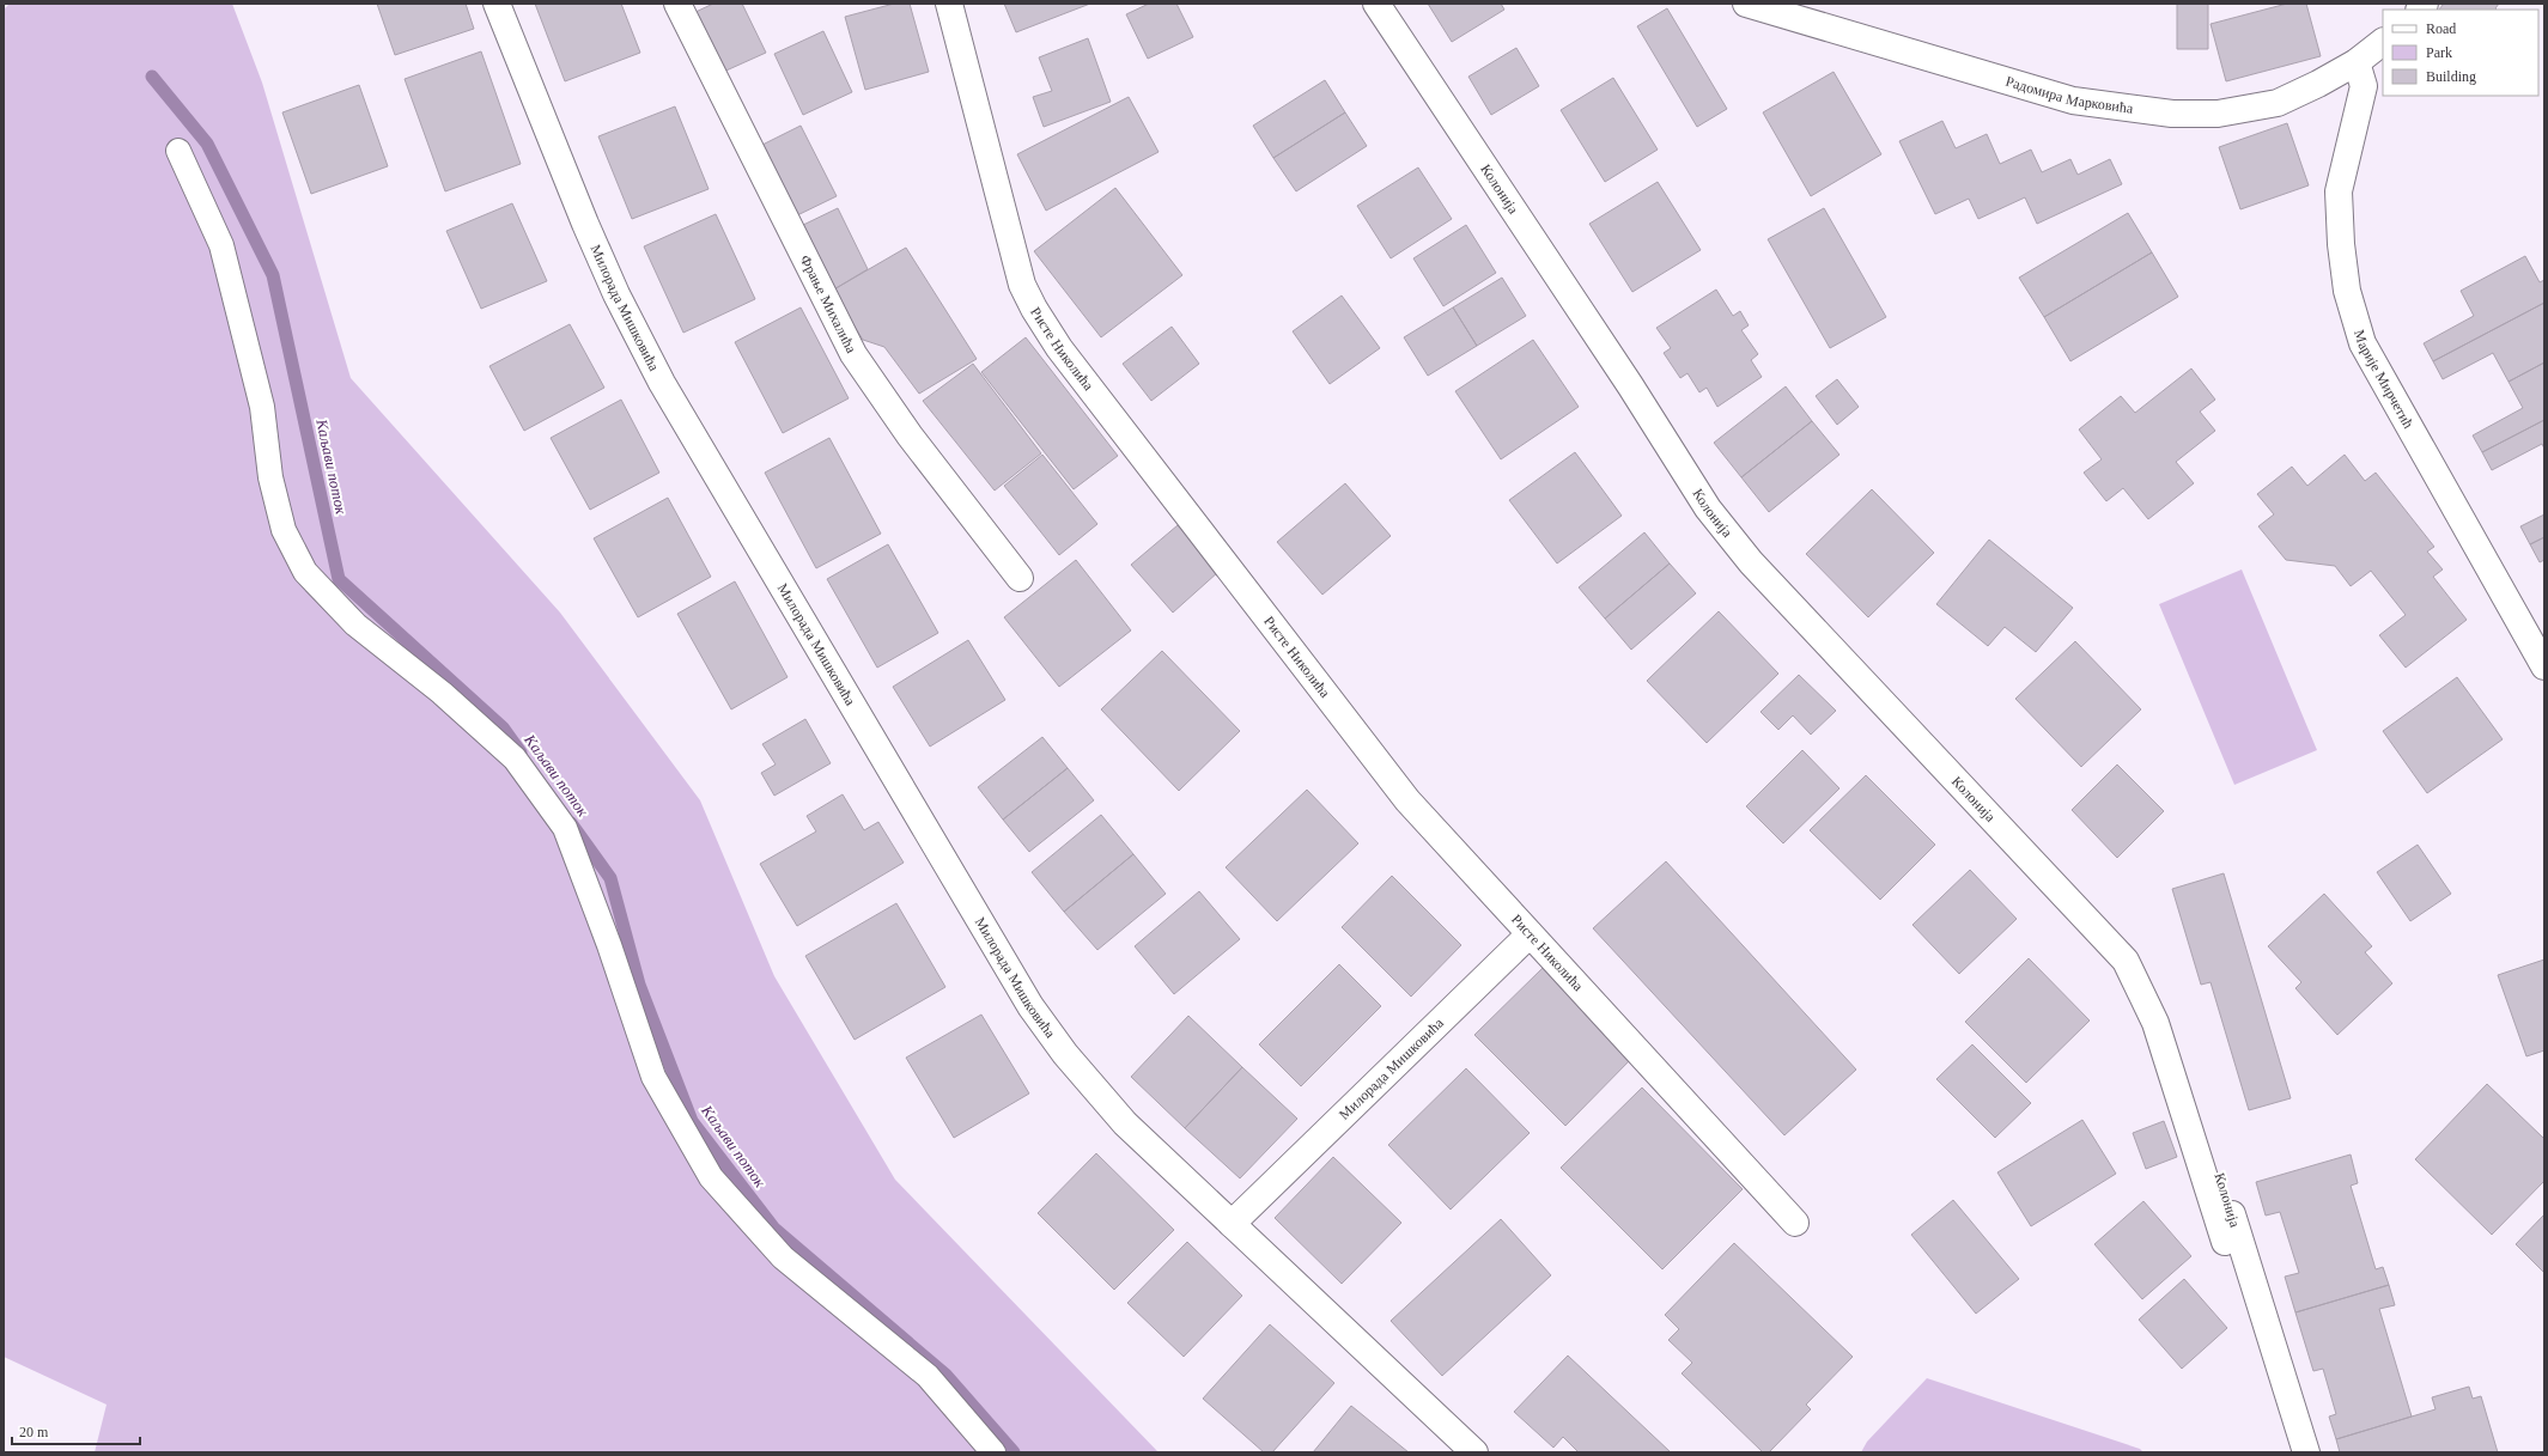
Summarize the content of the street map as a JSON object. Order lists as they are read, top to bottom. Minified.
{"streets":{"street":["Радомира Марковића","Колонија","Фрање Михалића","Милорада Мишковића","Ристе Николића","Марије Мирчетић"]},"crossings":[["Радомира Марковића","Марије Мирчетић"],["Милорада Мишковића","Ристе Николића"]],"water":["Каљави поток"],"legend":["Road","Park","Building"],"scale_bar":"20 m"}
